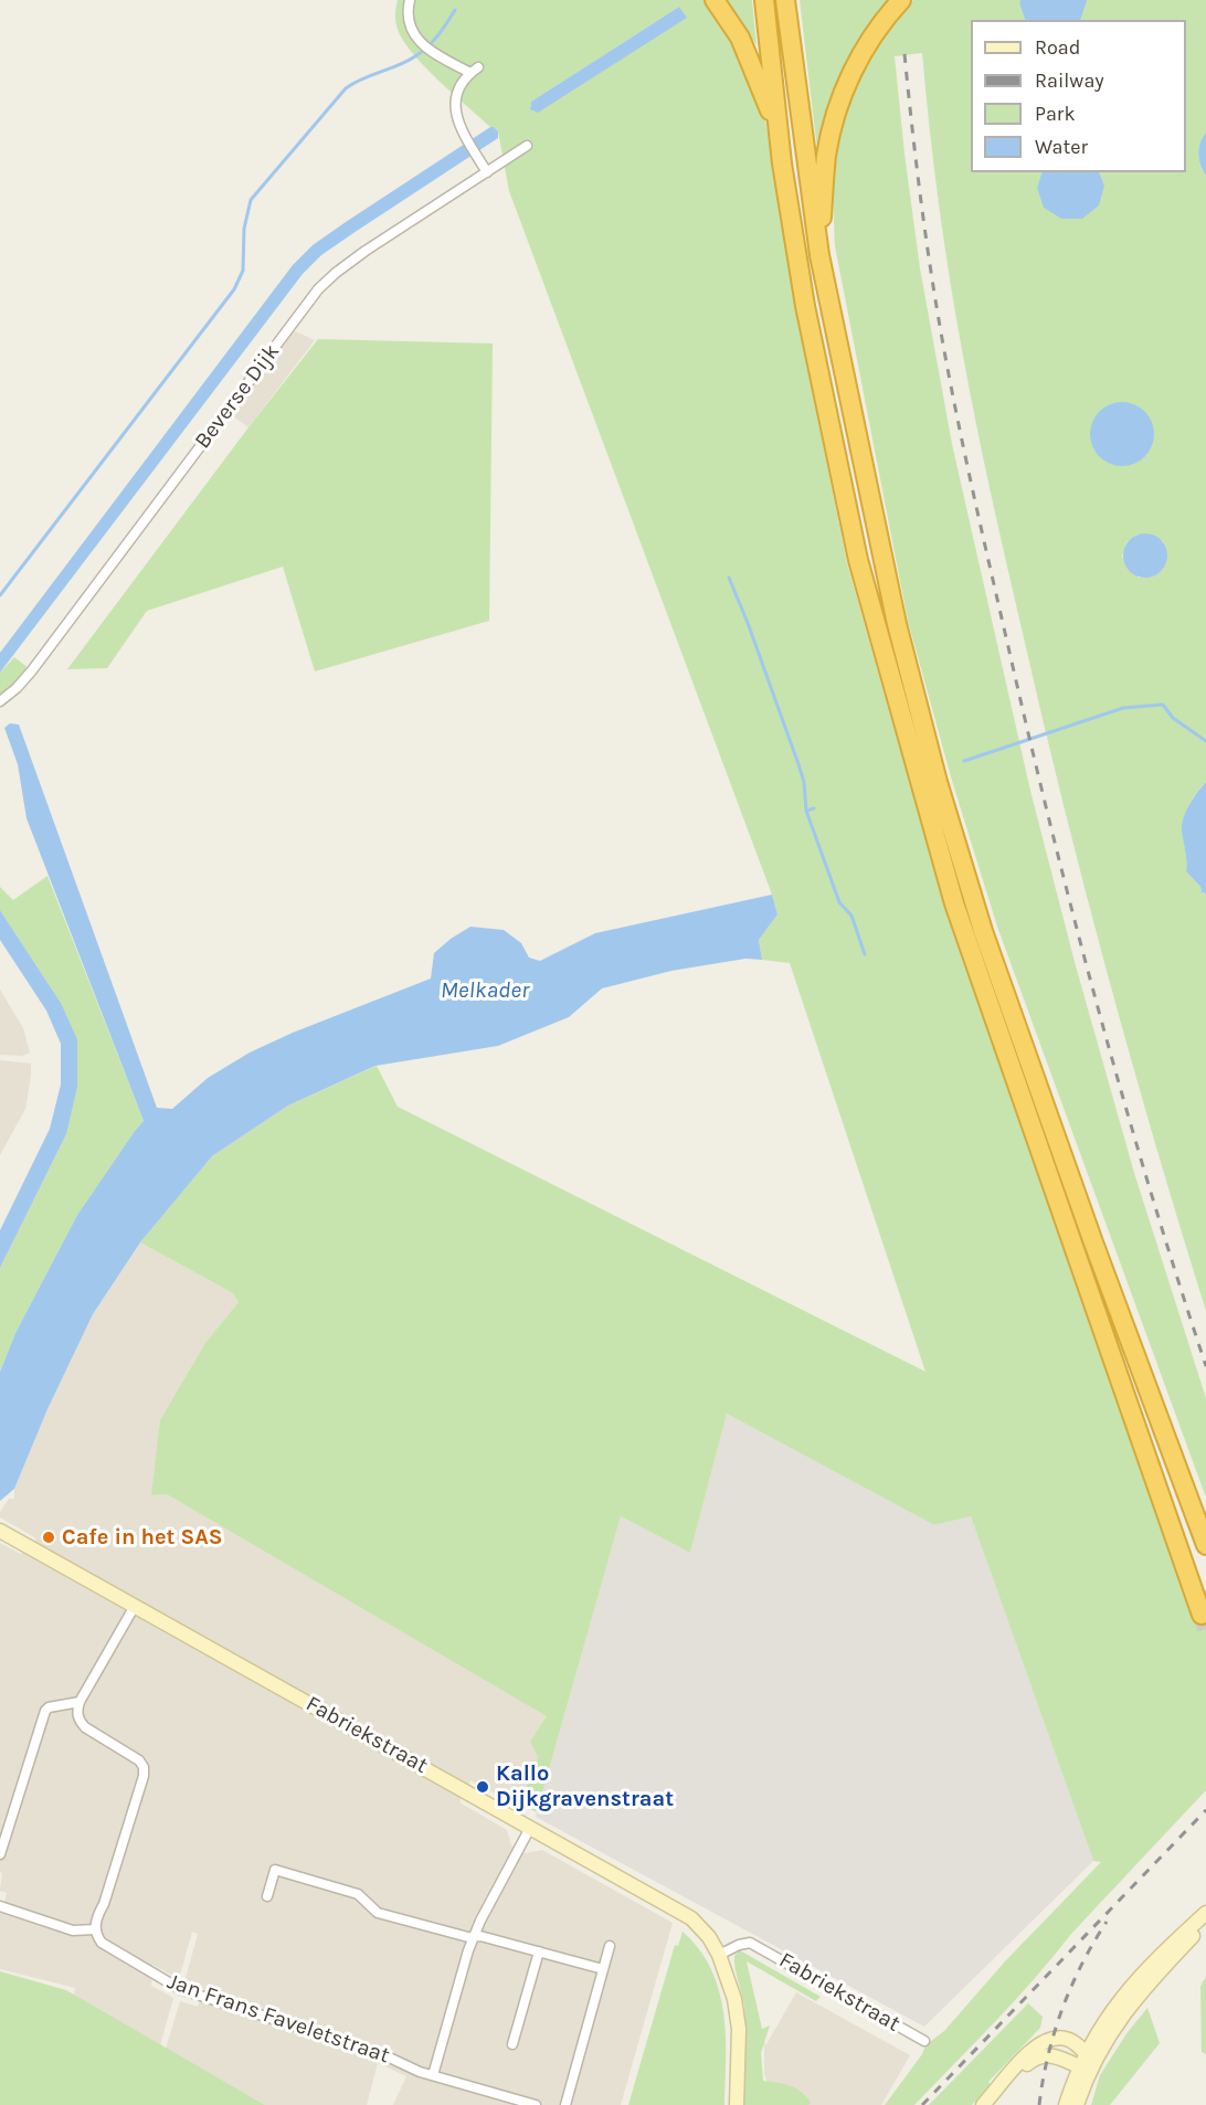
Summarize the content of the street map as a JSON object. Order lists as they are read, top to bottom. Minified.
{"streets":{"main road":["Fabriekstraat"],"street":["Beverse Dijk","Jan Frans Faveletstraat"]},"water":["Melkader"],"places":["Cafe in het SAS","Kallo Dijkgravenstraat"],"legend":["Road","Railway","Park","Water"]}
